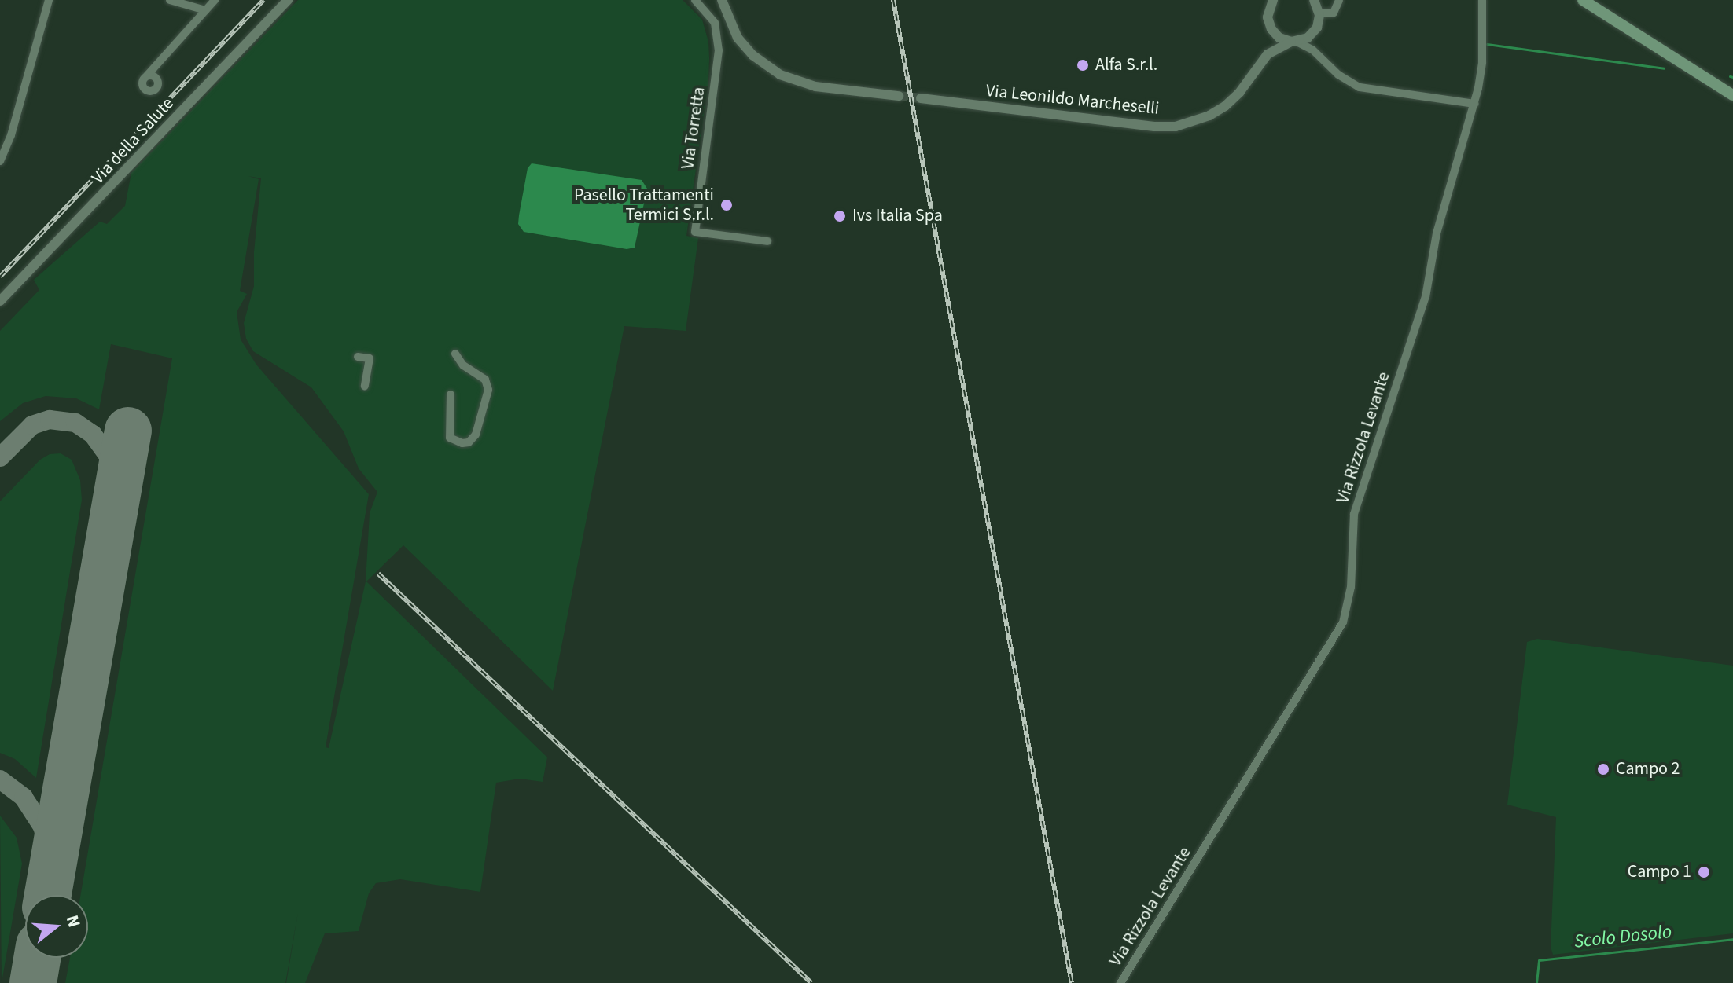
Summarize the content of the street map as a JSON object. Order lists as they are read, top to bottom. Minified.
{"streets":{"street":["Via Leonildo Marcheselli","Via Torretta","Via della Salute","Via Rizzola Levante"]},"water":["Scolo Dosolo"],"places":["Alfa S.r.l.","Pasello Trattamenti Termici S.r.l.","Ivs Italia Spa","Campo 2","Campo 1"],"north":"right"}
